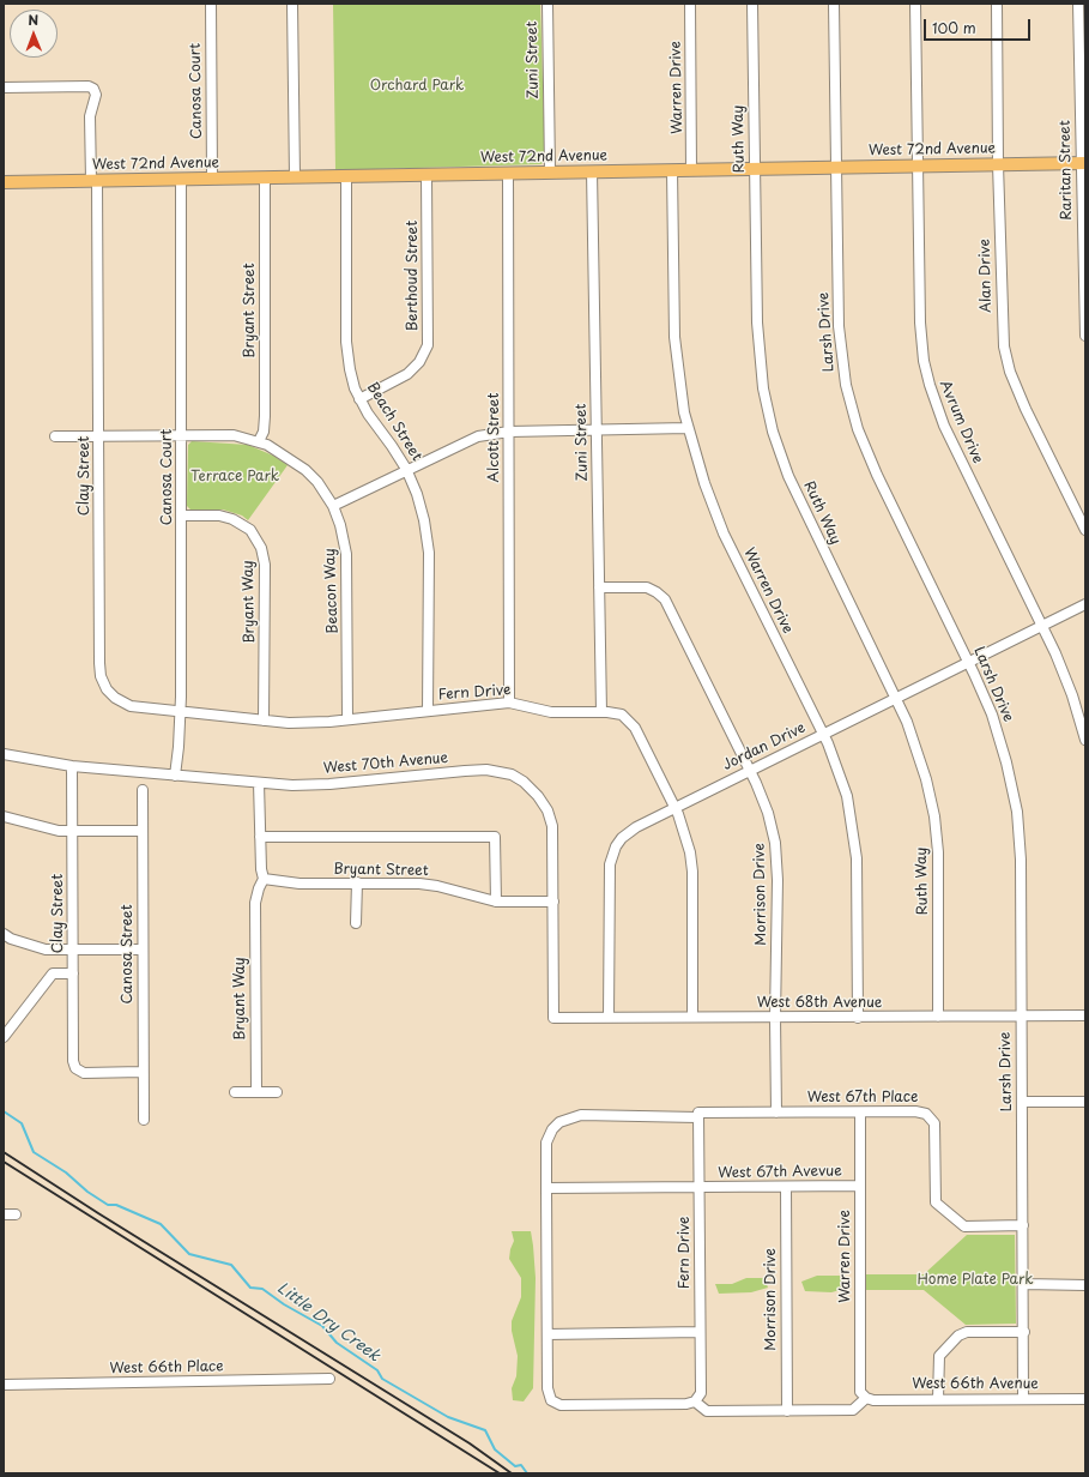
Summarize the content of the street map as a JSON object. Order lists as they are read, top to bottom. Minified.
{"streets":{"main road":["West 72nd Avenue"],"street":["Zuni Street","Warren Drive","Canosa Court","Ruth Way","Raritan Street","Berthoud Street","Alan Drive","Bryant Street","Larsh Drive","Beach Street","Avrum Drive","Alcott Street","Clay Street","Beacon Way","Bryant Way","Fern Drive","Jordan Drive","West 70th Avenue","Morrison Drive","Canosa Street","West 68th Avenue","West 67th Place","West 67th Avevue","West 66th Place","West 66th Avenue"]},"crossings":[["Zuni Street","West 72nd Avenue"],["Zuni Street","Fern Drive"],["Zuni Street","Morrison Drive"],["Warren Drive","West 72nd Avenue"],["Warren Drive","Jordan Drive"],["Warren Drive","West 68th Avenue"],["Warren Drive","West 67th Place"],["Warren Drive","West 67th Avevue"],["Warren Drive","West 66th Avenue"],["Canosa Court","West 72nd Avenue"],["Canosa Court","Clay Street"],["Canosa Court","Beacon Way"],["Canosa Court","Bryant Way"],["Canosa Court","Fern Drive"],["Canosa Court","West 70th Avenue"],["Ruth Way","West 72nd Avenue"],["Ruth Way","Jordan Drive"],["Ruth Way","West 68th Avenue"],["West 72nd Avenue","Raritan Street"],["West 72nd Avenue","Berthoud Street"],["West 72nd Avenue","Alan Drive"],["West 72nd Avenue","Bryant Street"],["West 72nd Avenue","Larsh Drive"],["West 72nd Avenue","Beach Street"],["West 72nd Avenue","Avrum Drive"],["West 72nd Avenue","Alcott Street"],["West 72nd Avenue","Clay Street"],["Berthoud Street","Beach Street"],["Bryant Street","Beacon Way"],["Bryant Street","Bryant Way"],["Bryant Street","West 70th Avenue"],["Larsh Drive","Jordan Drive"],["Larsh Drive","West 68th Avenue"],["Larsh Drive","West 67th Place"],["Larsh Drive","West 66th Avenue"],["Beach Street","Fern Drive"],["Avrum Drive","Jordan Drive"],["Alcott Street","Fern Drive"],["Clay Street","Beacon Way"],["Clay Street","Fern Drive"],["Clay Street","West 70th Avenue"],["Clay Street","Canosa Street"],["Beacon Way","Fern Drive"],["Bryant Way","Fern Drive"],["Fern Drive","Jordan Drive"],["Fern Drive","West 68th Avenue"],["Fern Drive","West 67th Place"],["Fern Drive","West 67th Avevue"],["Jordan Drive","Morrison Drive"],["Jordan Drive","West 68th Avenue"],["West 70th Avenue","West 68th Avenue"],["Morrison Drive","West 68th Avenue"],["Morrison Drive","West 67th Place"],["Morrison Drive","West 67th Avevue"],["West 67th Place","West 67th Avevue"]],"water":["Little Dry Creek"],"parks":["Orchard Park","Terrace Park","Home Plate Park"],"scale_bar":"100 m","north":"top"}
